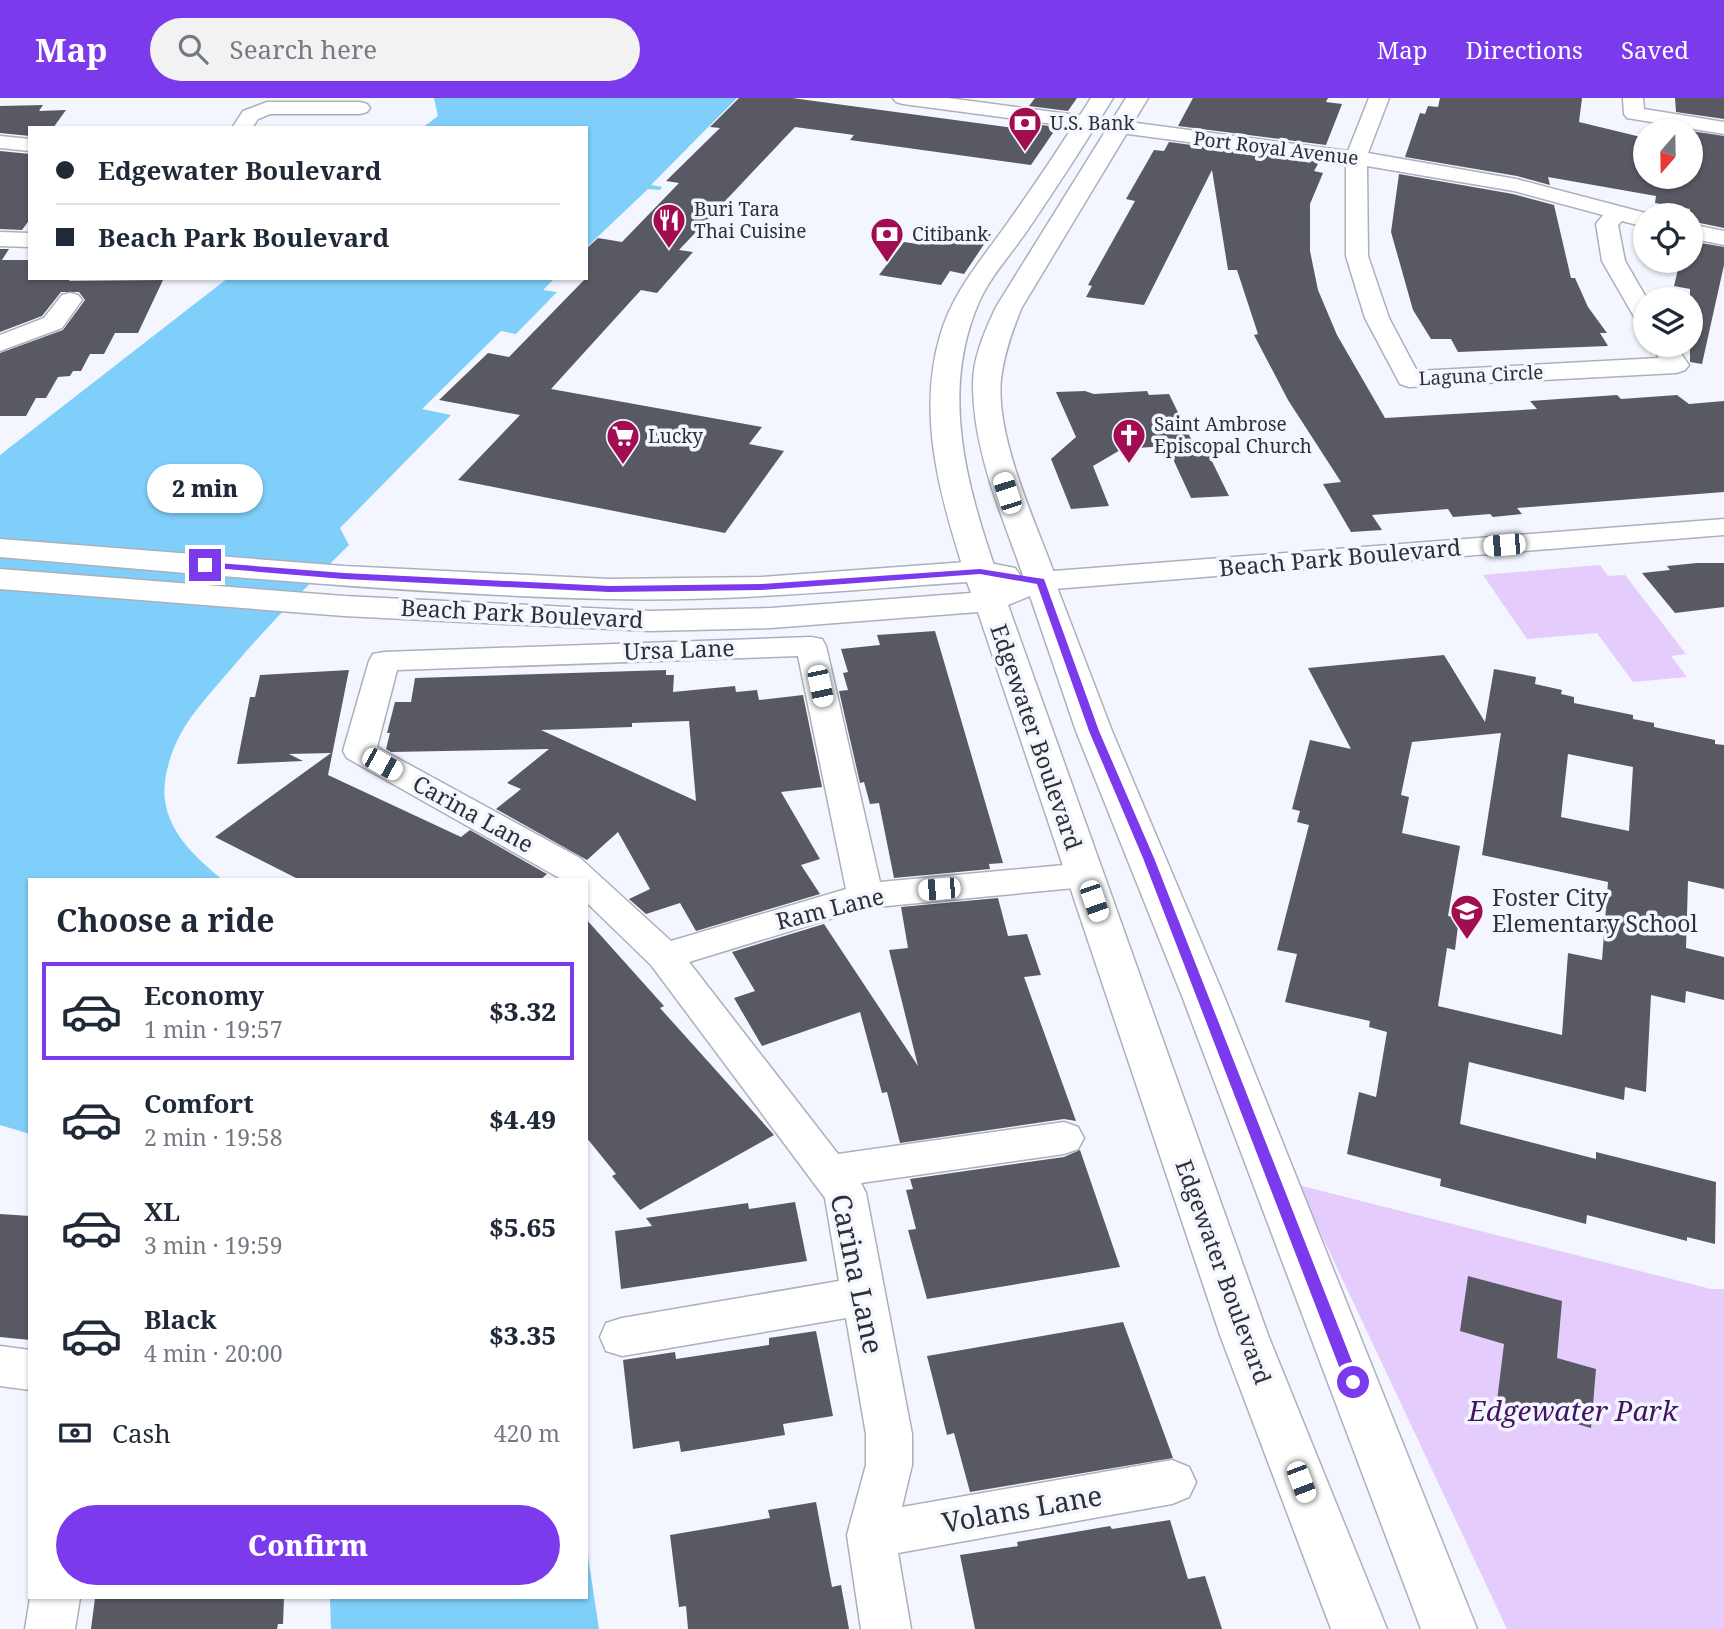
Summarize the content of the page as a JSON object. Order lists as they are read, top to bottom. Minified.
{"streets":{"main road":["Beach Park Boulevard","Edgewater Boulevard"],"street":["Port Royal Avenue","Laguna Circle","Ursa Lane","Carina Lane","Ram Lane","Volans Lane"]},"crossings":[["Port Royal Avenue","Laguna Circle"],["Port Royal Avenue","Edgewater Boulevard"],["Beach Park Boulevard","Edgewater Boulevard"],["Ursa Lane","Carina Lane"],["Ursa Lane","Ram Lane"],["Edgewater Boulevard","Ram Lane"],["Carina Lane","Ram Lane"],["Carina Lane","Volans Lane"]],"parks":["Edgewater Park"],"places":{"bank":["U.S. Bank","Citibank"],"restaurant":["Buri Tara Thai Cuisine"],"church":["Saint Ambrose Episcopal Church"],"supermarket":["Lucky"],"school or university":["Foster City Elementary School"]},"north":"bottom","page":{"header":"Map","search":"Search here","nav":["Map","Directions","Saved"],"banner":["Edgewater Boulevard","Beach Park Boulevard"],"bubble":"2 min","heading":"Choose a ride","list":[{"name":"Economy","note":"1 min · 19:57","value":"$3.32"},{"name":"Comfort","note":"2 min · 19:58","value":"$4.49"},{"name":"XL","note":"3 min · 19:59","value":"$5.65"},{"name":"Black","note":"4 min · 20:00","value":"$3.35"}],"pay":["Cash","420 m"],"buttons":"Confirm"}}
